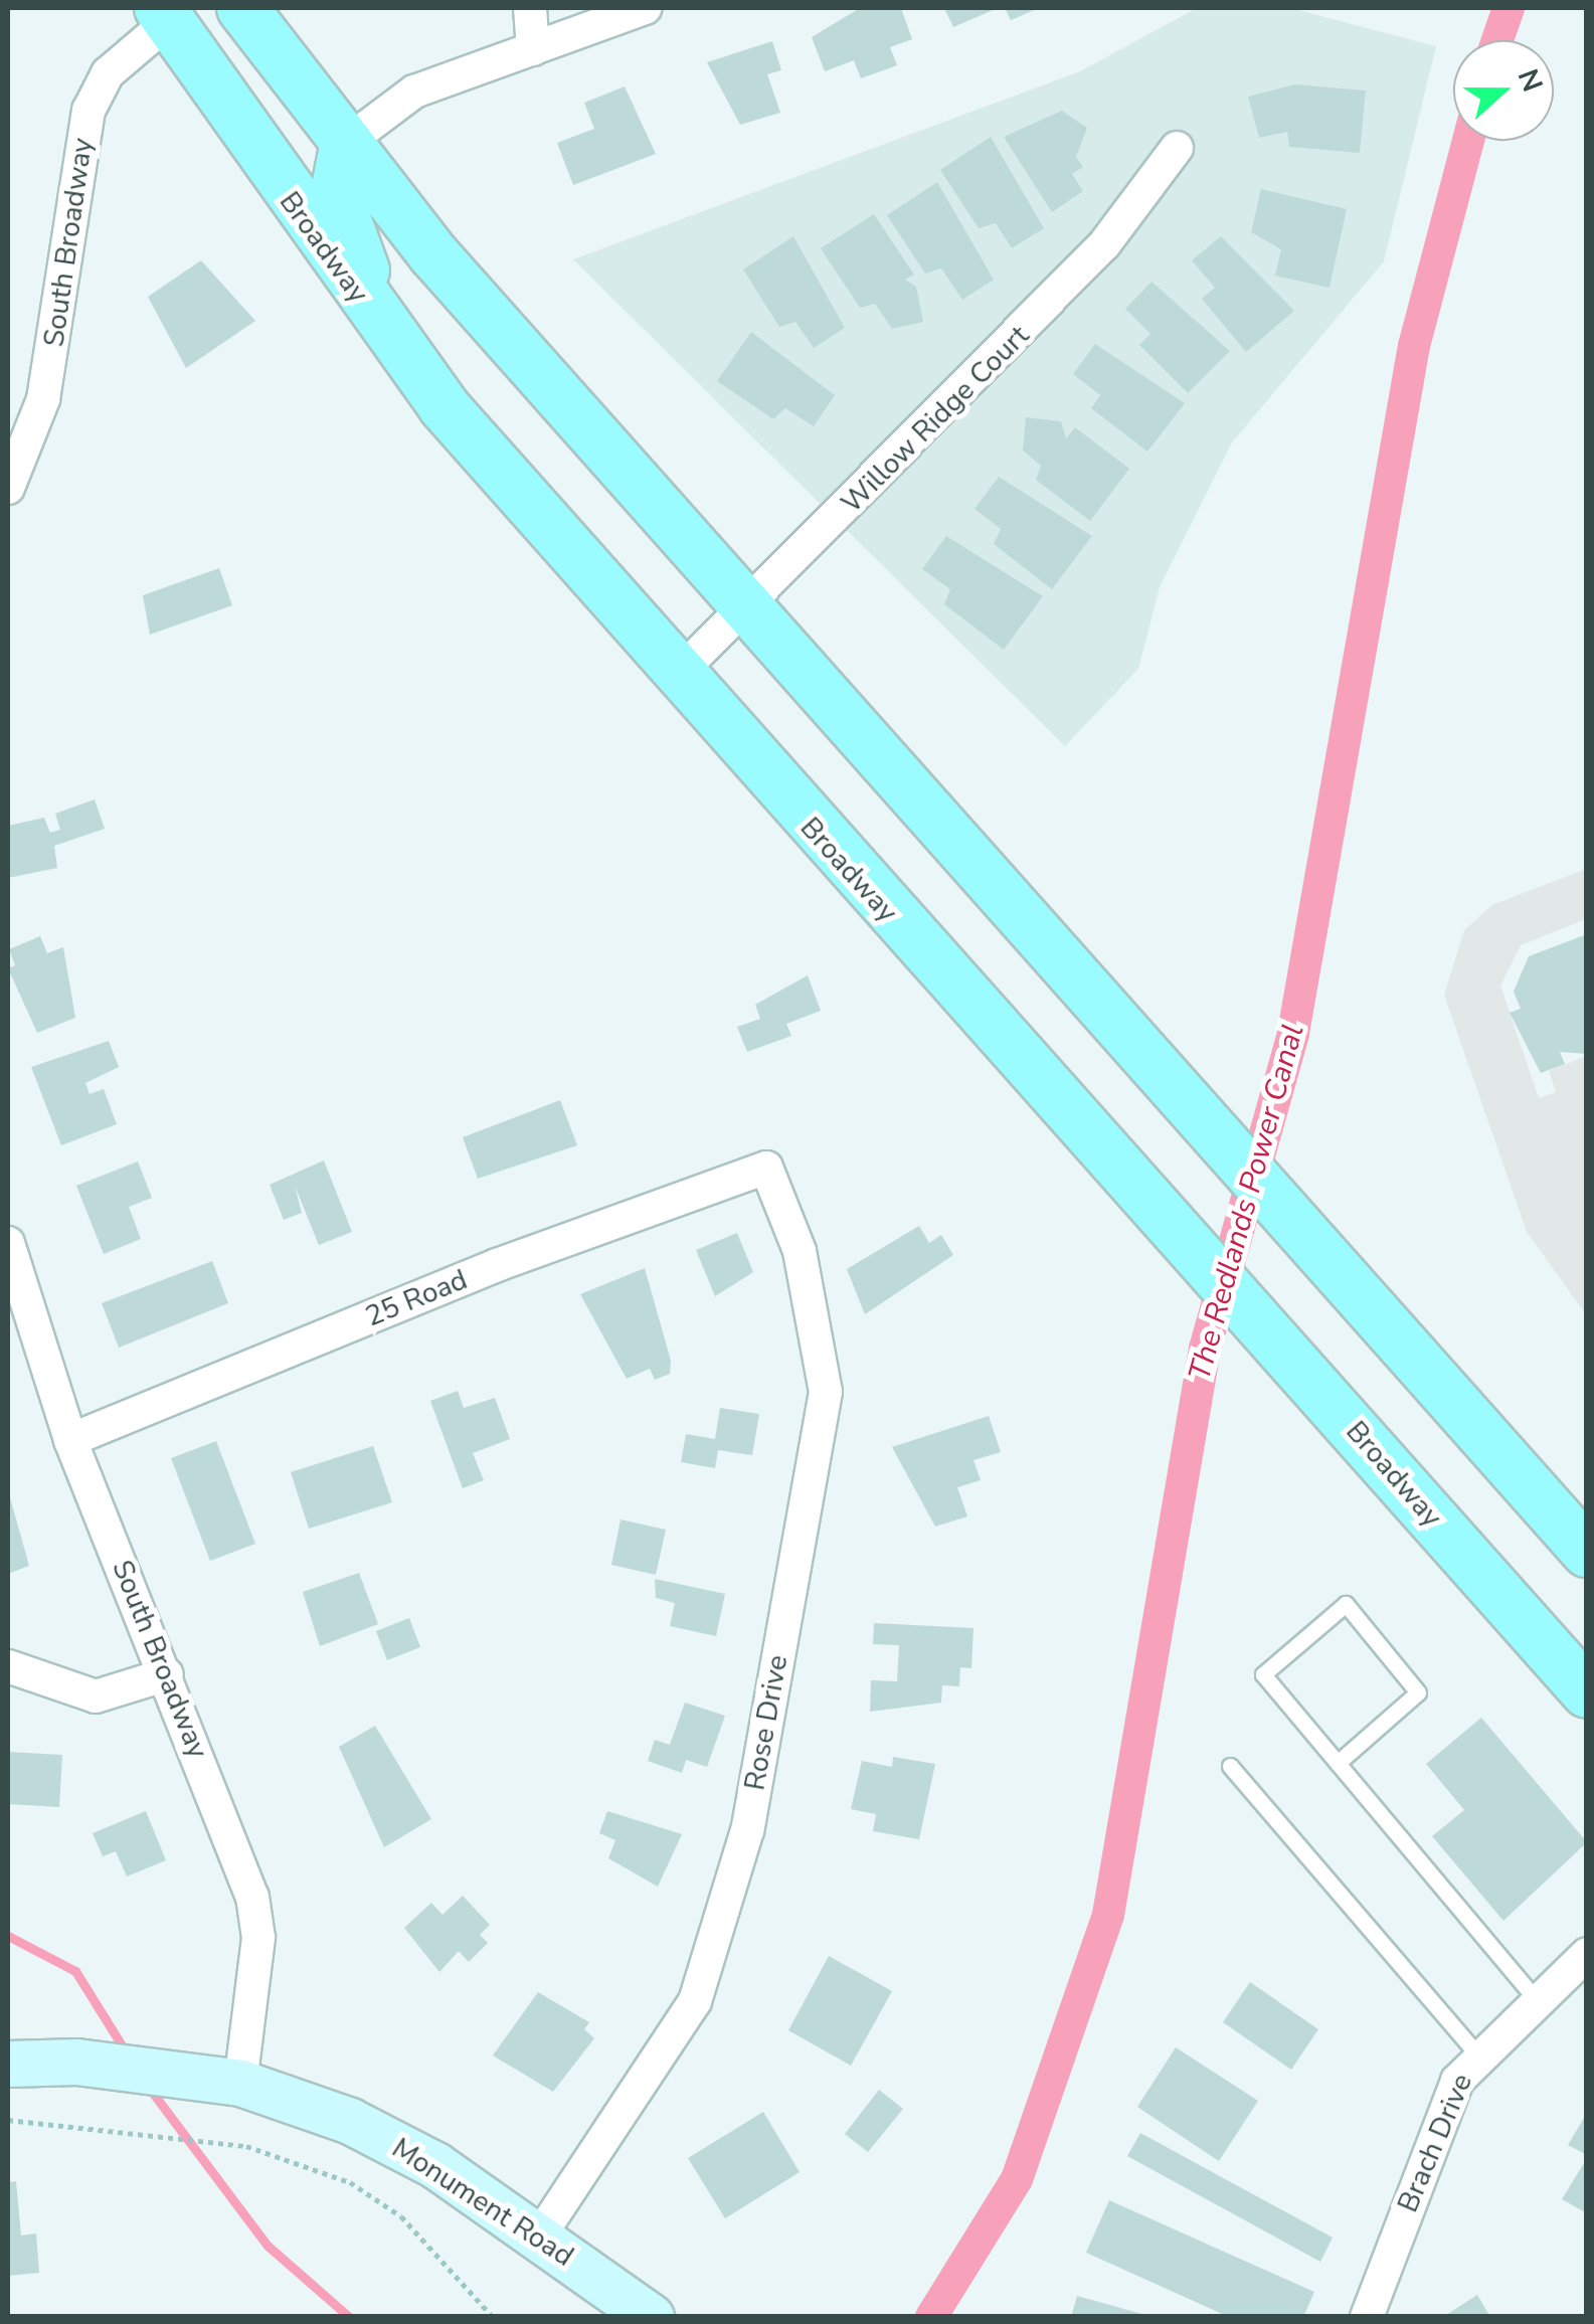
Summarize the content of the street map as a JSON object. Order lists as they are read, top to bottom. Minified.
{"streets":{"main road":["Broadway","Monument Road"],"street":["South Broadway","Willow Ridge Court","25 Road","Rose Drive","Brach Drive"]},"crossings":[["South Broadway","Broadway"],["South Broadway","25 Road"],["South Broadway","Monument Road"],["Broadway","Willow Ridge Court"],["25 Road","Rose Drive"],["Rose Drive","Monument Road"]],"water":["The Redlands Power Canal"],"north":"right"}
